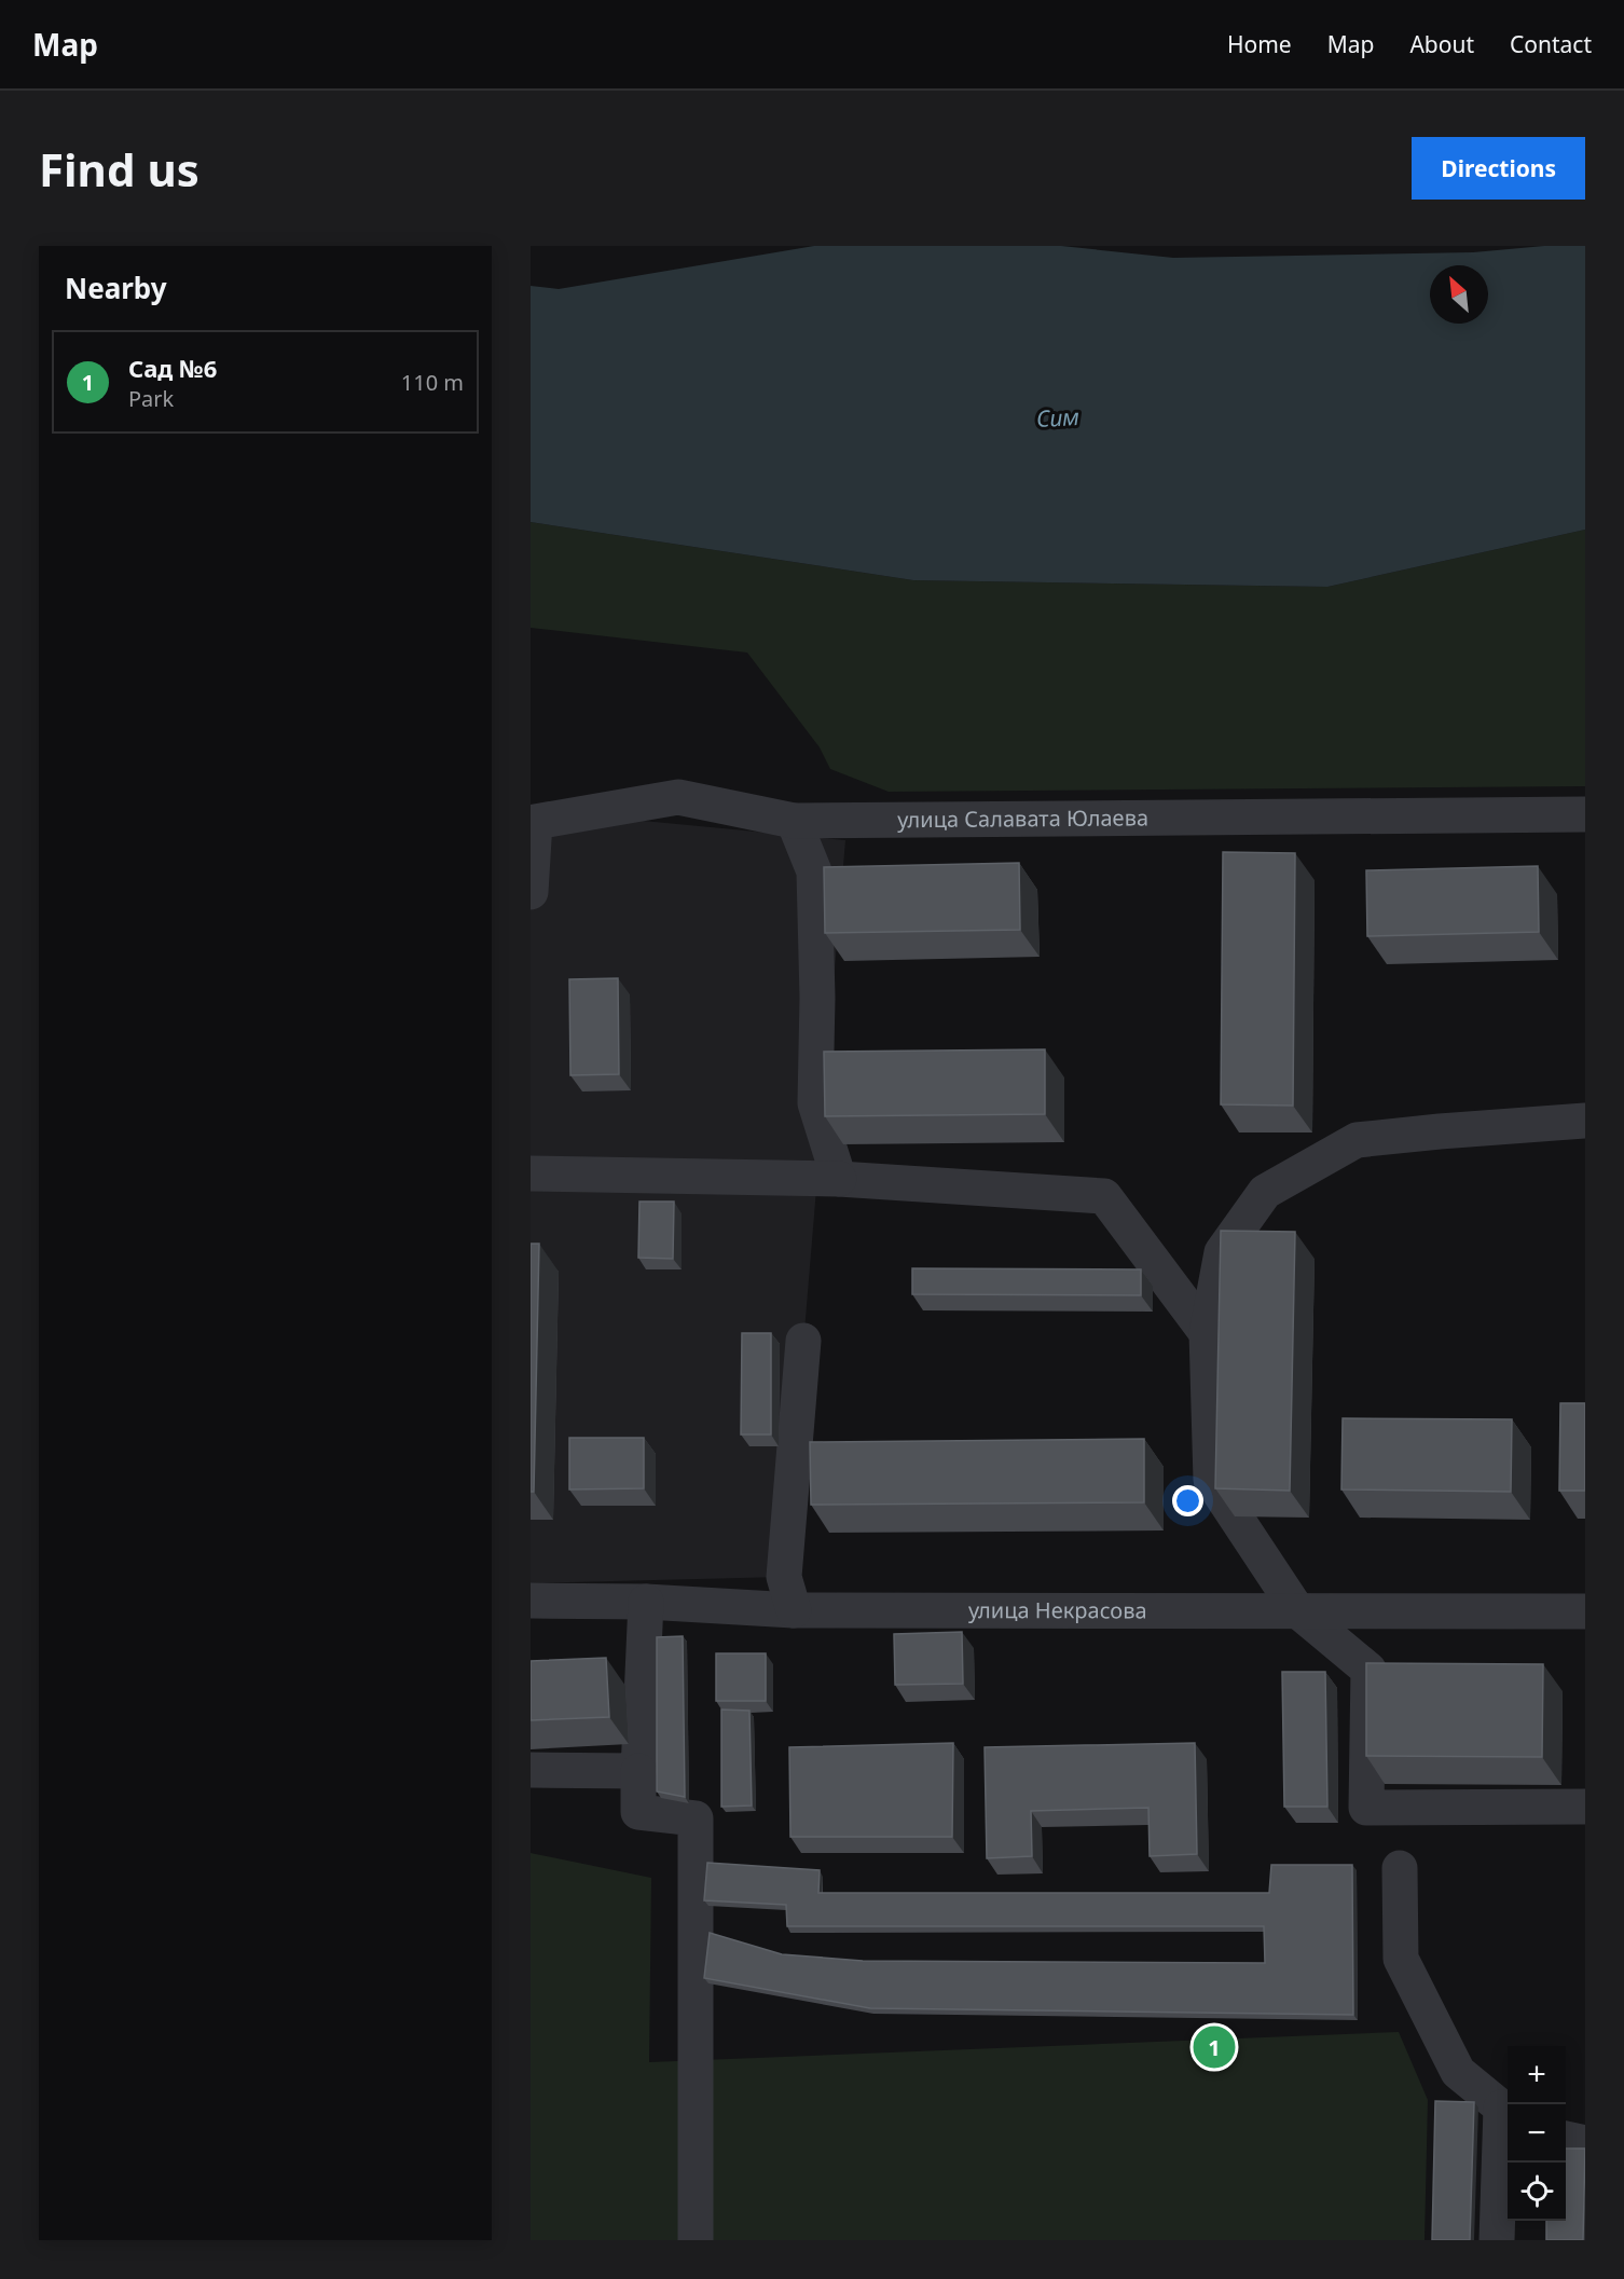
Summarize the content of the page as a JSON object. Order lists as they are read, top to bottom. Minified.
{"streets":{"street":["улица Салавата Юлаева","улица Некрасова"]},"water":["Сим"],"north":"top left","page":{"header":"Map","nav":["Home","Map","About","Contact"],"buttons":"Directions","title":"Find us","heading":"Nearby","list":[{"mark":"1","name":"Сад №6","note":"Park","value":"110 m"}],"pins":"1","map_buttons":["+","−"]}}
